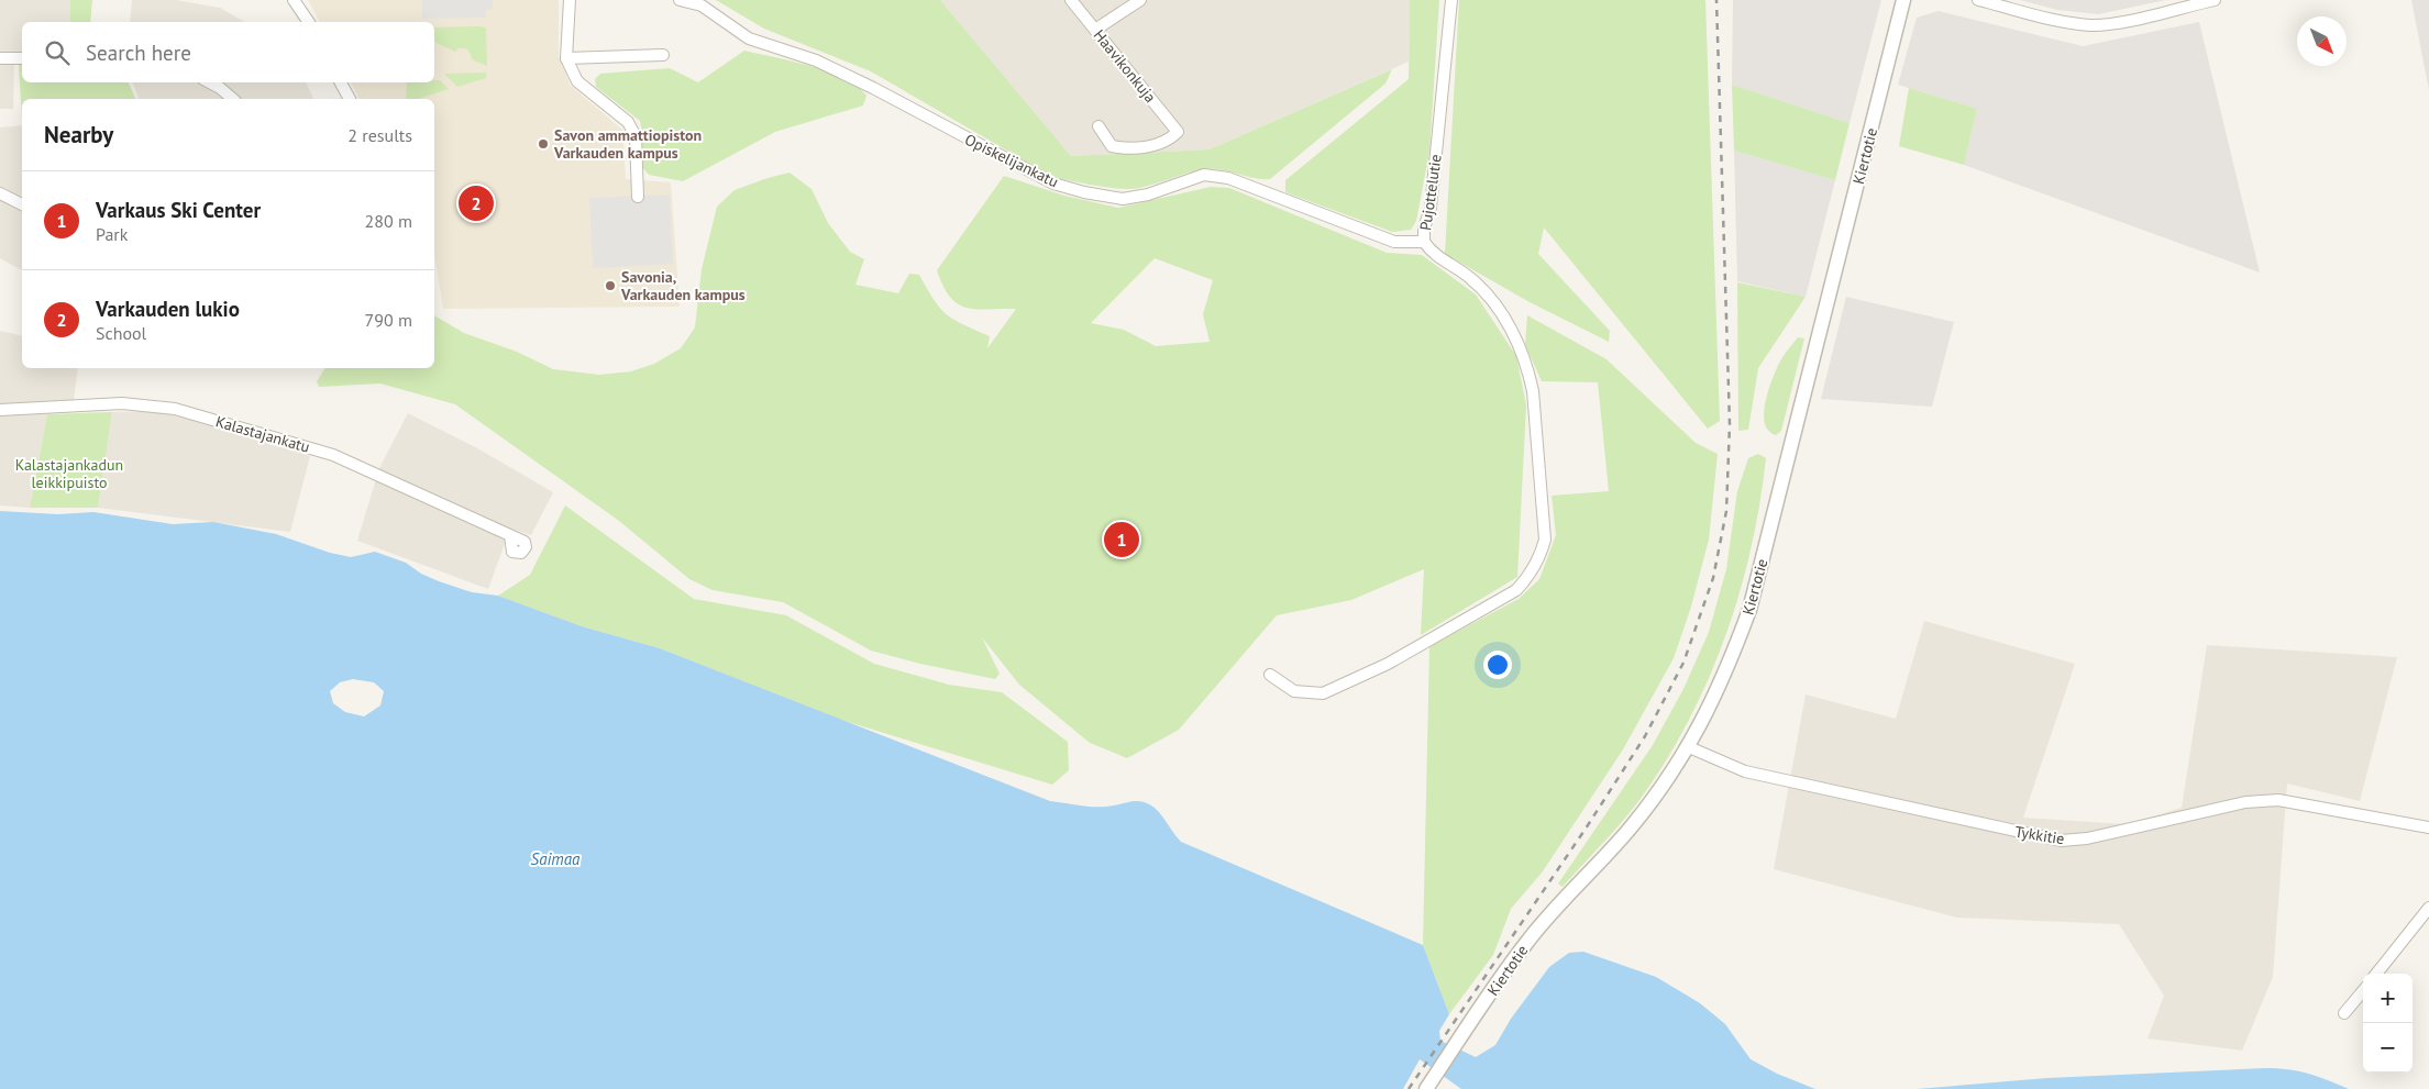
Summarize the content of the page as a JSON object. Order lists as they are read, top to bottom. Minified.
{"streets":{"street":["Haavikonkuja","Kiertotie","Opiskelijankatu","Pujottelutie","Kalastajankatu","Tykkitie"]},"crossings":[["Kiertotie","Tykkitie"],["Opiskelijankatu","Pujottelutie"]],"water":["Saimaa"],"parks":["Kalastajankadun leikkipuisto"],"places":["Savon ammattiopiston Varkauden kampus","Savonia, Varkauden kampus"],"north":"bottom right","page":{"search":"Search here","heading":["Nearby","2 results"],"list":[{"mark":"1","name":"Varkaus Ski Center","note":"Park","value":"280 m"},{"mark":"2","name":"Varkauden lukio","note":"School","value":"790 m"}],"pins":["2","1"],"map_buttons":["+","−"]}}
